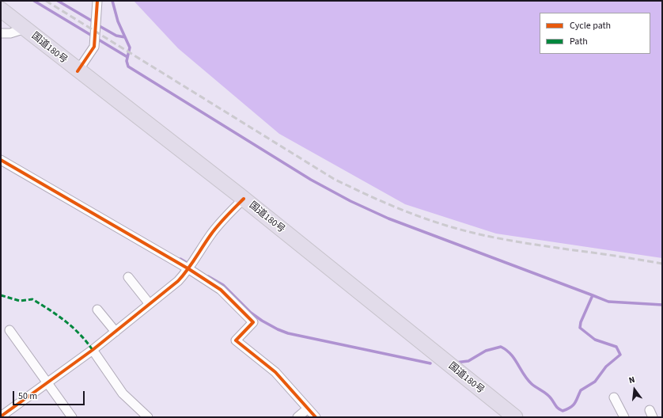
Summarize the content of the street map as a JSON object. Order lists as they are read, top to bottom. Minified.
{"streets":{"highway":["国道180号"]},"legend":["Cycle path","Path"],"scale_bar":"50 m","north":"top"}
